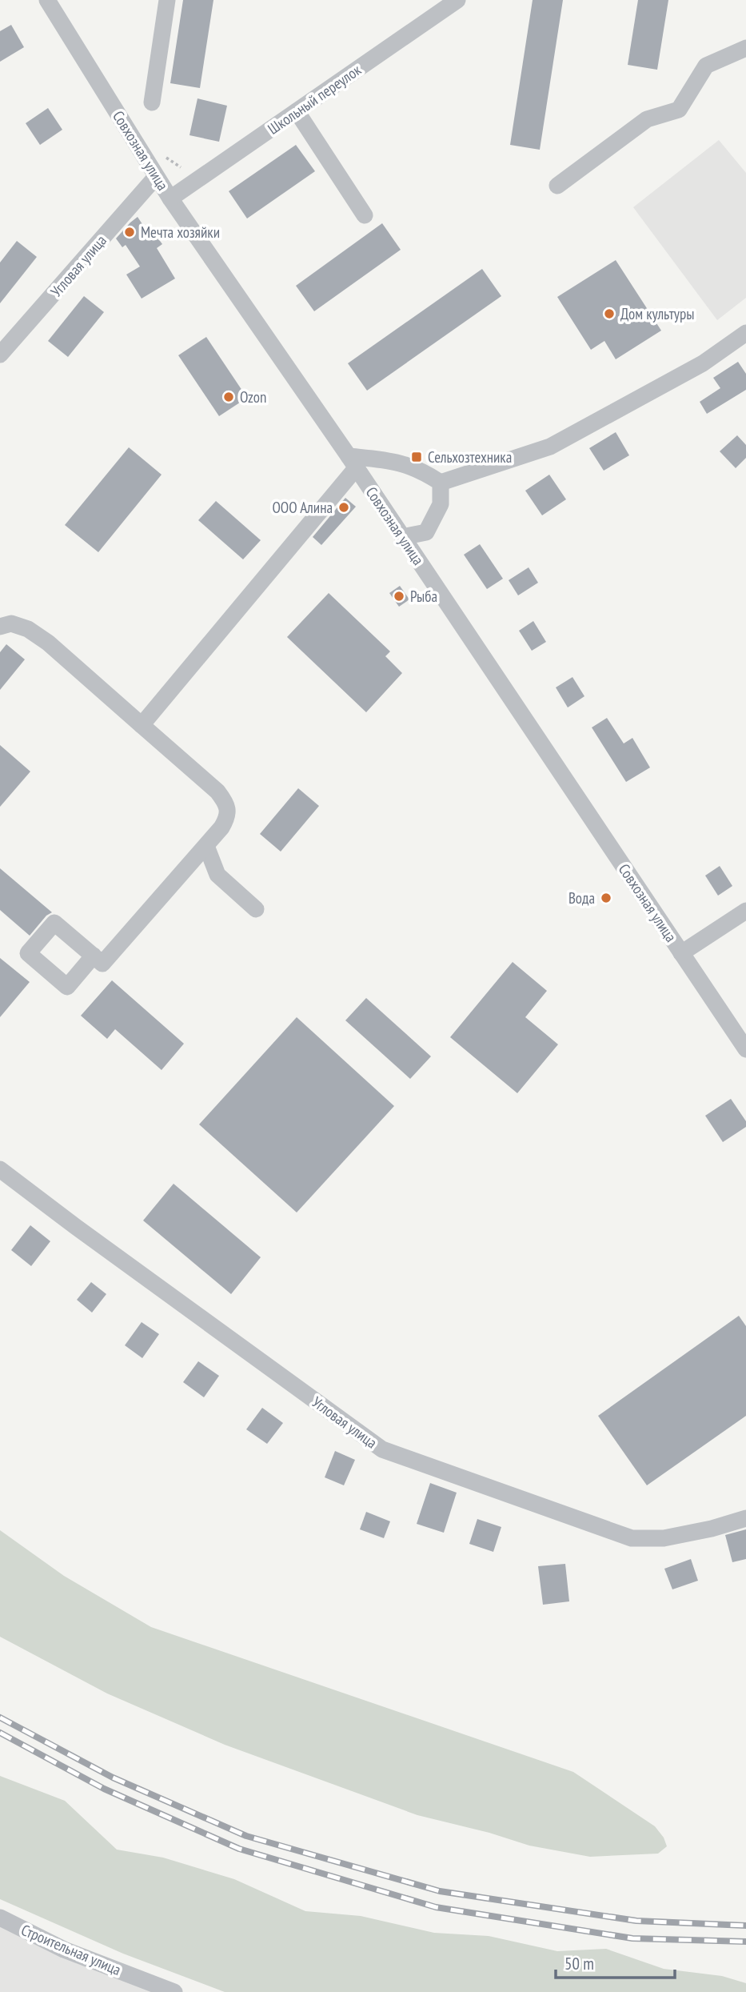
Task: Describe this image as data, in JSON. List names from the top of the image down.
{
  "streets": {
    "street": [
      "Школьный переулок",
      "Совхозная улица",
      "Угловая улица",
      "Строительная улица"
    ]
  },
  "crossings": [
    ["Школьный переулок", "Совхозная улица"],
    ["Совхозная улица", "Угловая улица"]
  ],
  "places": {
    "other": [
      "Мечта хозяйки",
      "Дом культуры",
      "Ozon",
      "ООО Алина",
      "Рыба",
      "Вода"
    ],
    "transit": ["Сельхозтехника"]
  },
  "scale_bar": "50 m"
}
